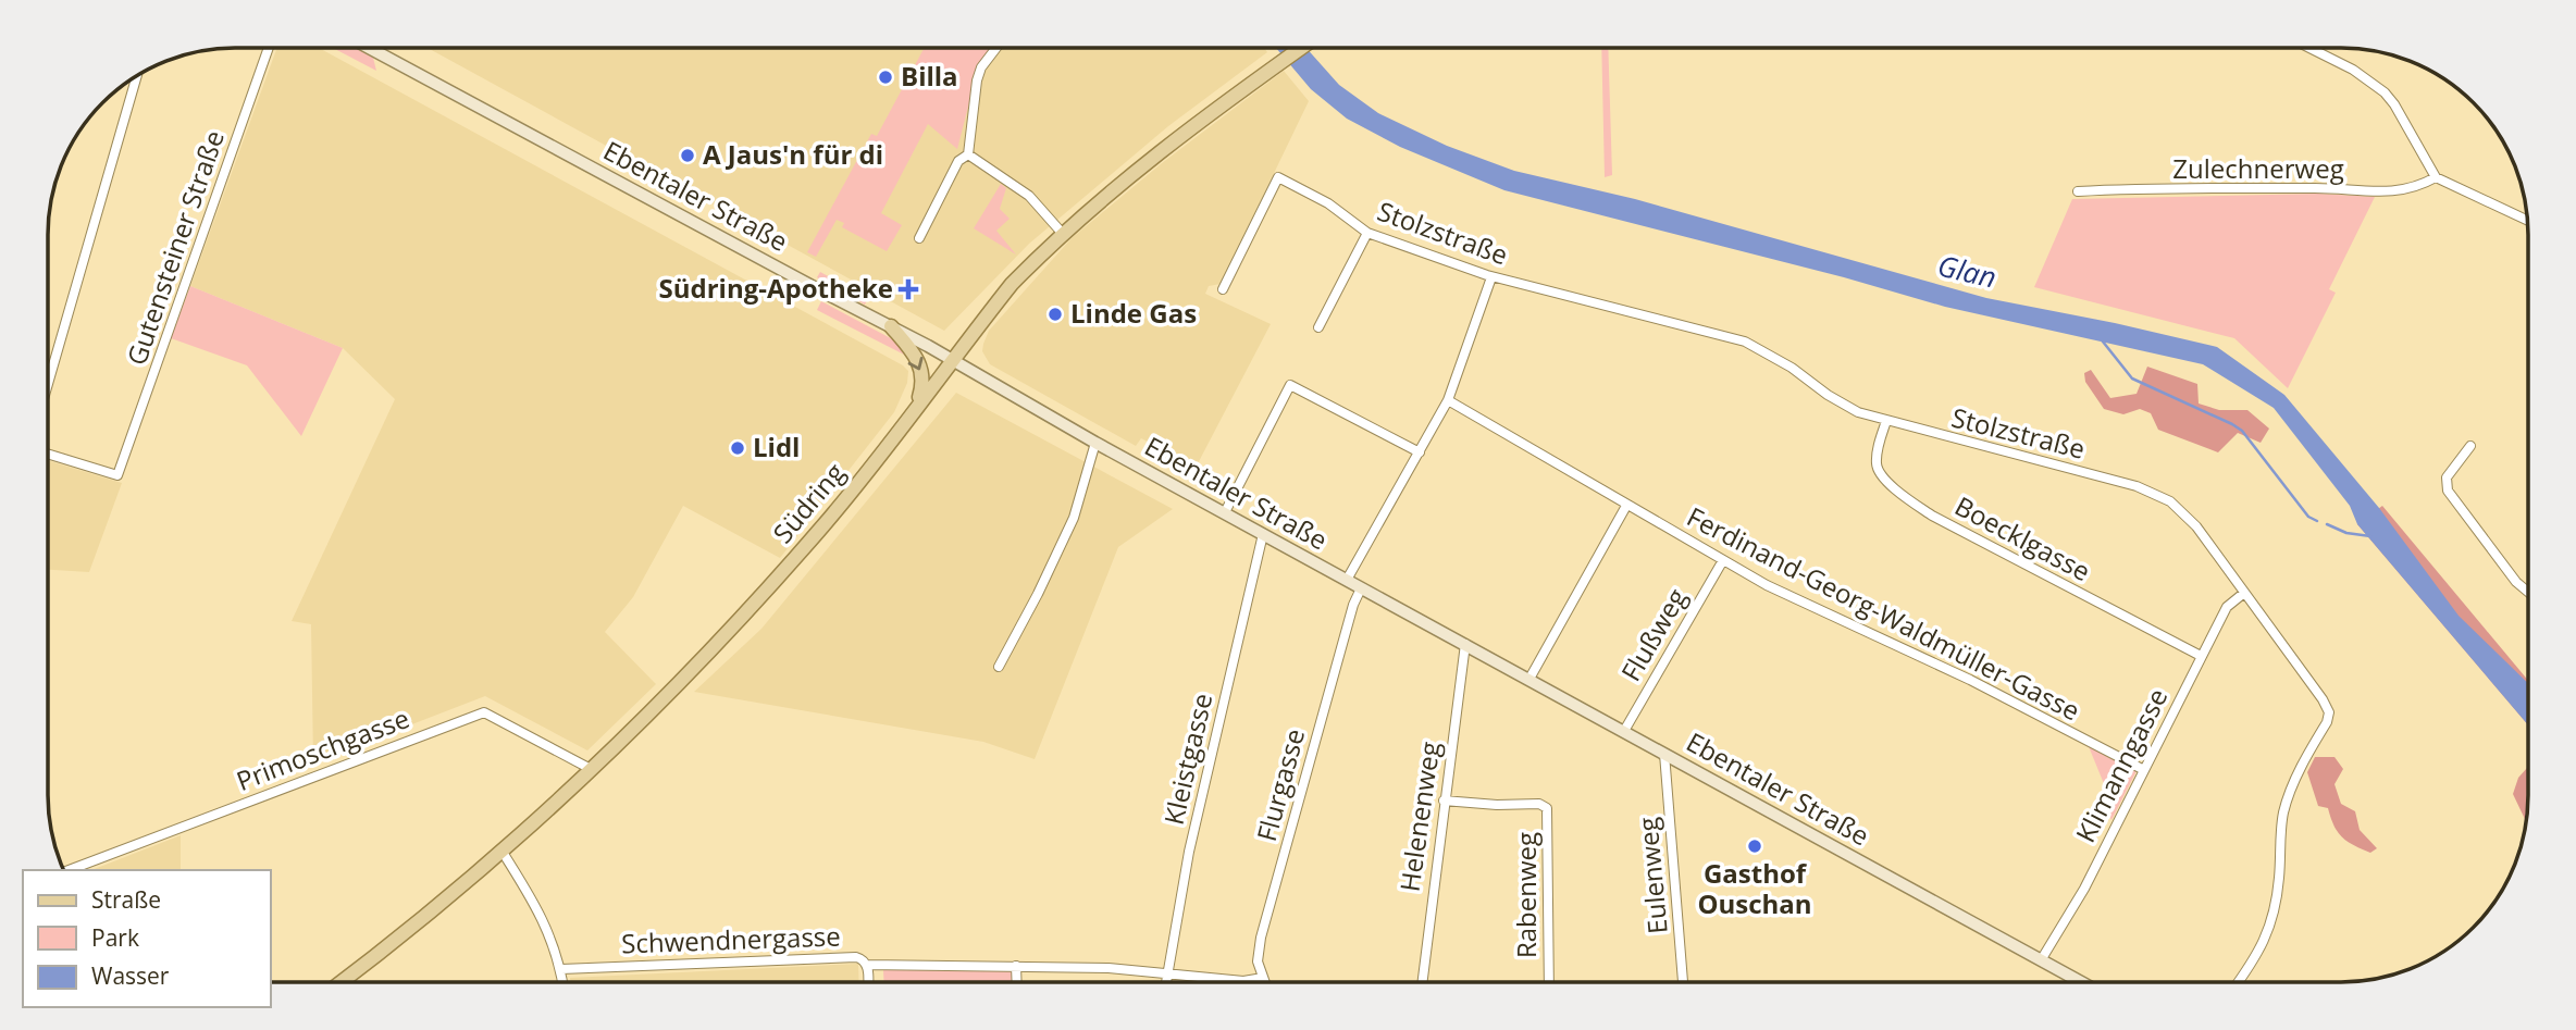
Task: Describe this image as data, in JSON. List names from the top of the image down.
{
  "streets": {
    "main road": ["Ebentaler Straße", "Südring"],
    "street": [
      "Zulechnerweg",
      "Stolzstraße",
      "Gutensteiner Straße",
      "Boecklgasse",
      "Ferdinand-Georg-Waldmüller-Gasse",
      "Flußweg",
      "Primoschgasse",
      "Kleistgasse",
      "Klimanngasse",
      "Flurgasse",
      "Helenenweg",
      "Eulenweg",
      "Rabenweg",
      "Schwendnergasse"
    ]
  },
  "crossings": [
    ["Ebentaler Straße", "Südring"],
    ["Ebentaler Straße", "Flußweg"],
    ["Ebentaler Straße", "Kleistgasse"],
    ["Ebentaler Straße", "Klimanngasse"],
    ["Ebentaler Straße", "Flurgasse"],
    ["Ebentaler Straße", "Helenenweg"],
    ["Ebentaler Straße", "Eulenweg"],
    ["Stolzstraße", "Boecklgasse"],
    ["Stolzstraße", "Klimanngasse"],
    ["Südring", "Primoschgasse"],
    ["Boecklgasse", "Klimanngasse"],
    ["Ferdinand-Georg-Waldmüller-Gasse", "Flußweg"],
    ["Ferdinand-Georg-Waldmüller-Gasse", "Klimanngasse"],
    ["Helenenweg", "Rabenweg"]
  ],
  "water": ["Glan"],
  "places": {
    "other": [
      "Billa",
      "A Jaus'n für di",
      "Linde Gas",
      "Lidl",
      "Gasthof Ouschan"
    ],
    "health": ["Südring-Apotheke"]
  },
  "legend": ["Straße", "Park", "Wasser"]
}
